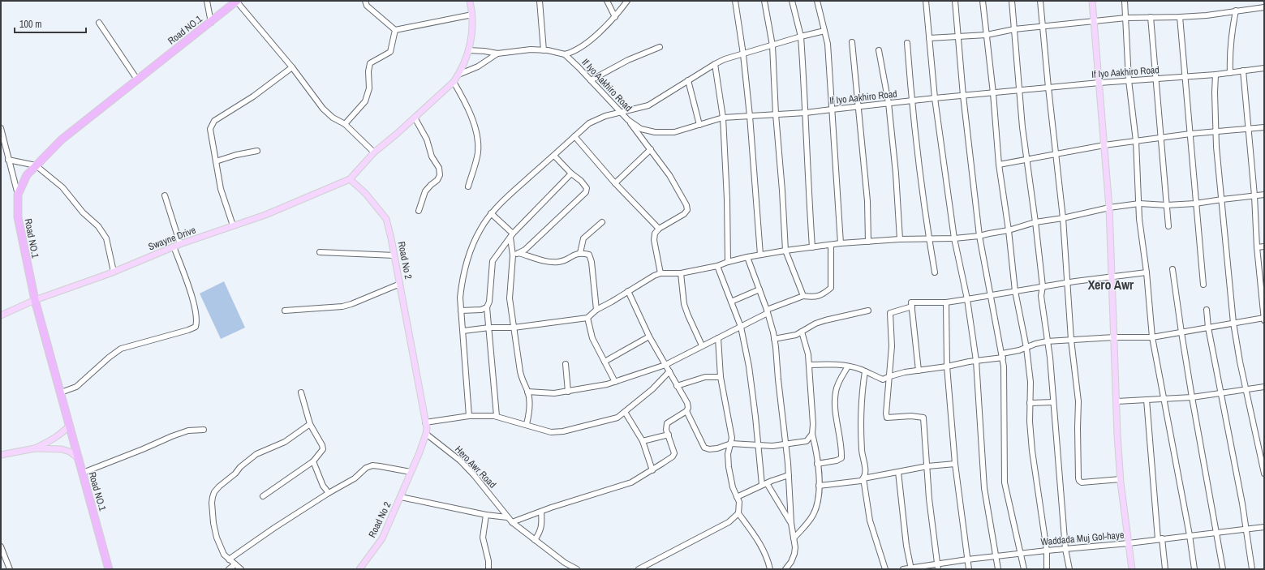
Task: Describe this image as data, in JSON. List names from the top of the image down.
{
  "streets": {
    "highway": ["Road NO.1"],
    "main road": ["Swayne Drive", "Road No 2"],
    "street": ["If Iyo Aakhiro Road", "Hero Awr Road", "Waddada Muj Gol-haye"]
  },
  "crossings": [
    ["Road NO.1", "Swayne Drive"],
    ["Swayne Drive", "Road No 2"],
    ["Road No 2", "Hero Awr Road"]
  ],
  "districts": ["Xero Awr"],
  "scale_bar": "100 m"
}
